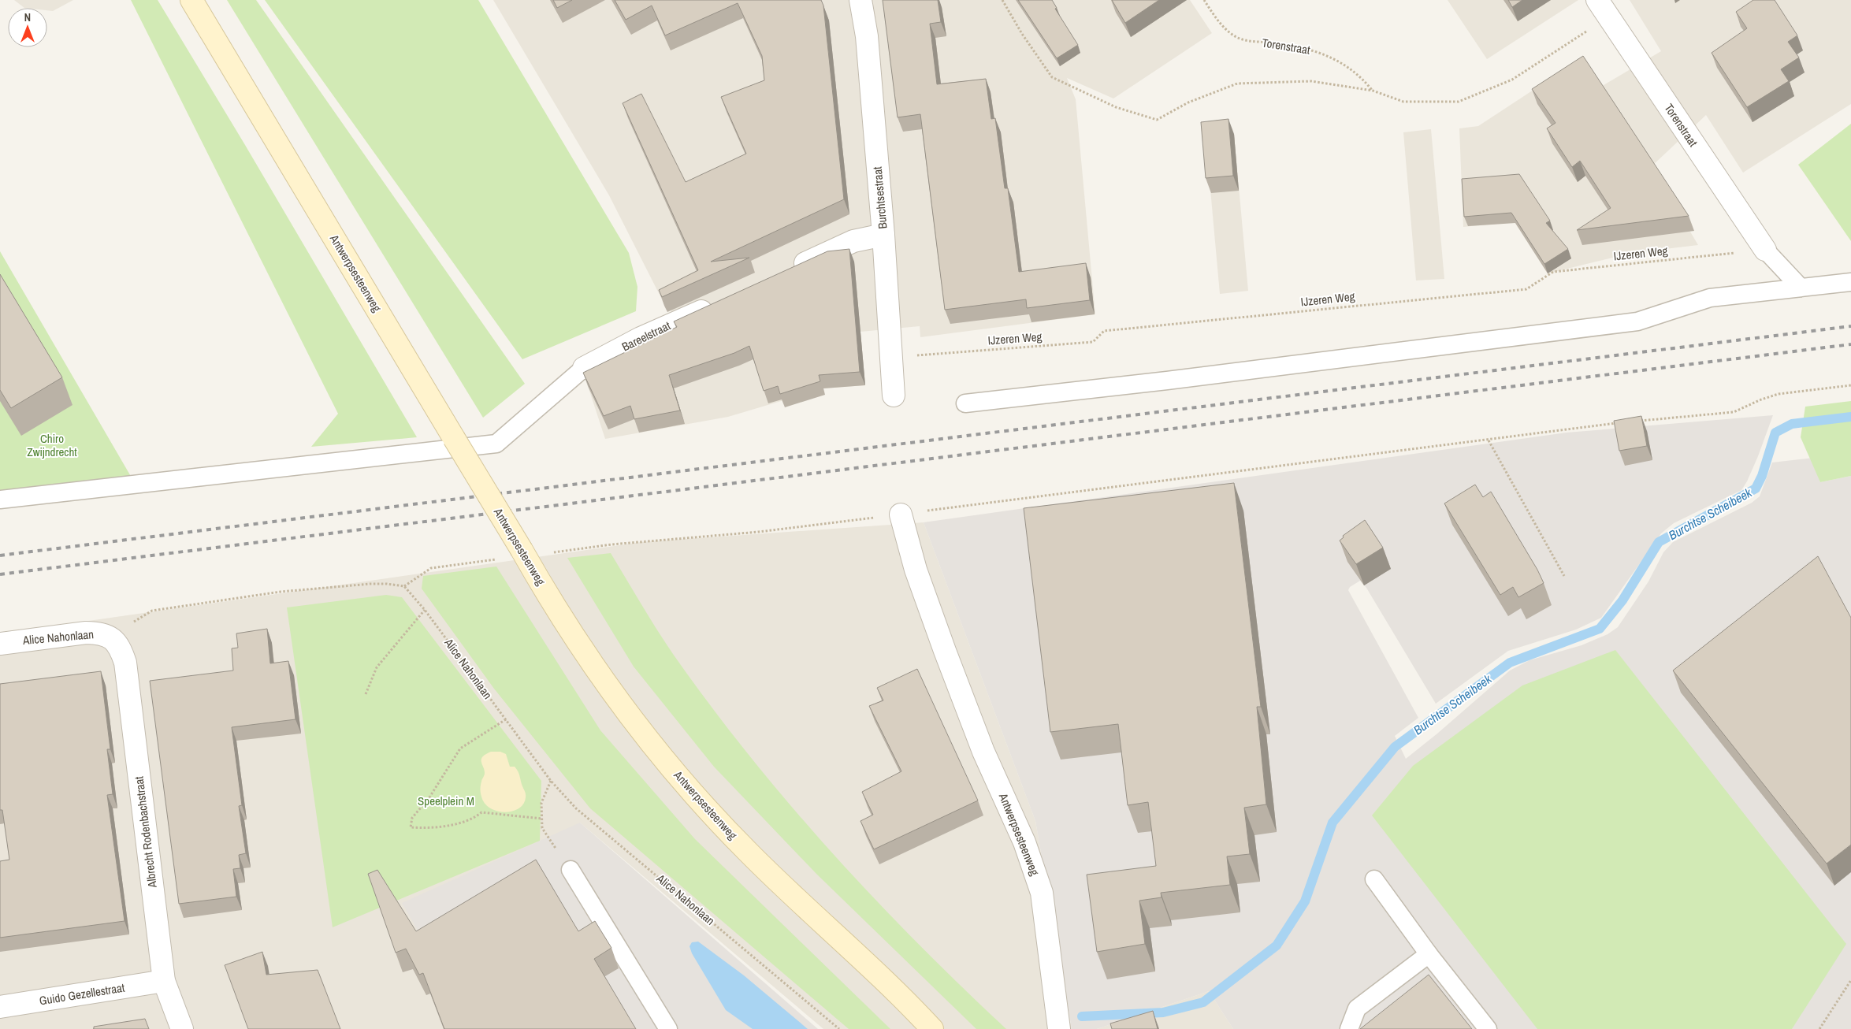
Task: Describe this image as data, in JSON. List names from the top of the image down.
{
  "streets": {
    "street": [
      "Torenstraat",
      "Burchtsestraat",
      "Antwerpsesteenweg",
      "Bareelstraat",
      "Alice Nahonlaan",
      "Albrecht Rodenbachstraat",
      "Guido Gezellestraat"
    ],
    "path": ["IJzeren Weg"]
  },
  "crossings": [
    ["Torenstraat", "IJzeren Weg"],
    ["Burchtsestraat", "IJzeren Weg"],
    ["Alice Nahonlaan", "Albrecht Rodenbachstraat"],
    ["Albrecht Rodenbachstraat", "Guido Gezellestraat"]
  ],
  "water": ["Burchtse Scheibeek"],
  "parks": ["Chiro Zwijndrecht", "Speelplein M"],
  "north": "top"
}
